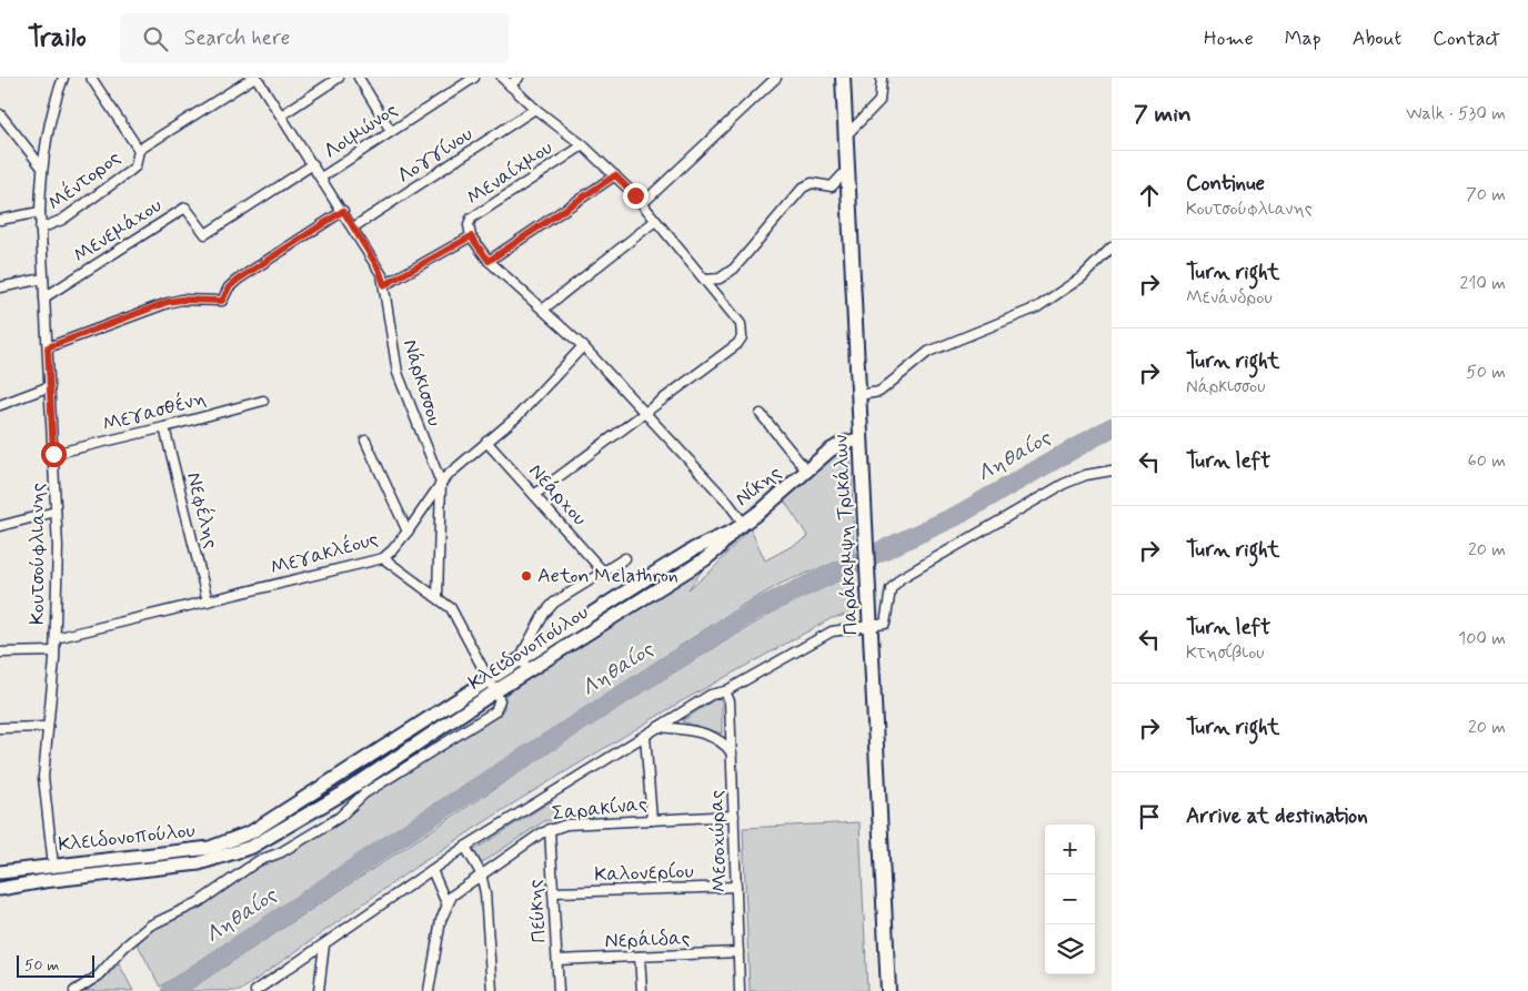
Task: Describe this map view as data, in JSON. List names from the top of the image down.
{
  "streets": {
    "main road": ["Παράκαμψη Τρικάλων"],
    "street": [
      "Λοιμώνος",
      "Λογγίνου",
      "Μεναίχμου",
      "Μέντορος",
      "Μενεμάχου",
      "Νάρκισσου",
      "Μεγασθένη",
      "Νίκης",
      "Νεάρχου",
      "Νεφέλης",
      "Κουτσούφλιανης",
      "Μεγακλέους",
      "Κλειδονοπούλου",
      "Σαρακίνας",
      "Μεσοχώρας",
      "Καλονερίου",
      "Πεύκης",
      "Νεράιδας"
    ]
  },
  "crossings": [
    ["Λοιμώνος", "Νάρκισσου"],
    ["Λογγίνου", "Νάρκισσου"],
    ["Μέντορος", "Κουτσούφλιανης"],
    ["Μενεμάχου", "Νάρκισσου"],
    ["Μενεμάχου", "Κουτσούφλιανης"],
    ["Νάρκισσου", "Μεγακλέους"],
    ["Μεγασθένη", "Νεφέλης"],
    ["Μεγασθένη", "Κουτσούφλιανης"],
    ["Νίκης", "Παράκαμψη Τρικάλων"],
    ["Νίκης", "Κλειδονοπούλου"],
    ["Νεάρχου", "Μεγακλέους"],
    ["Νεφέλης", "Μεγακλέους"],
    ["Κουτσούφλιανης", "Μεγακλέους"],
    ["Κουτσούφλιανης", "Κλειδονοπούλου"],
    ["Σαρακίνας", "Μεσοχώρας"],
    ["Σαρακίνας", "Πεύκης"],
    ["Μεσοχώρας", "Καλονερίου"],
    ["Μεσοχώρας", "Νεράιδας"],
    ["Καλονερίου", "Πεύκης"],
    ["Πεύκης", "Νεράιδας"]
  ],
  "water": ["Ληθαίος"],
  "places": ["Aeton Melathron"],
  "scale_bar": "50 m",
  "page": {
    "header": "Trailo",
    "search": "Search here",
    "nav": [
      "Home",
      "Map",
      "About",
      "Contact"
    ],
    "heading": ["7 min", "Walk · 530 m"],
    "list": [
      ["Continue", "Κουτσούφλιανης", "70 m"],
      ["Turn right", "Μενάνδρου", "210 m"],
      ["Turn right", "Νάρκισσου", "50 m"],
      ["Turn left", "60 m"],
      ["Turn right", "20 m"],
      ["Turn left", "Κτησίβιου", "100 m"],
      ["Turn right", "20 m"],
      "Arrive at destination"
    ],
    "map_buttons": ["+", "−"],
    "scale": "50 m"
  }
}
